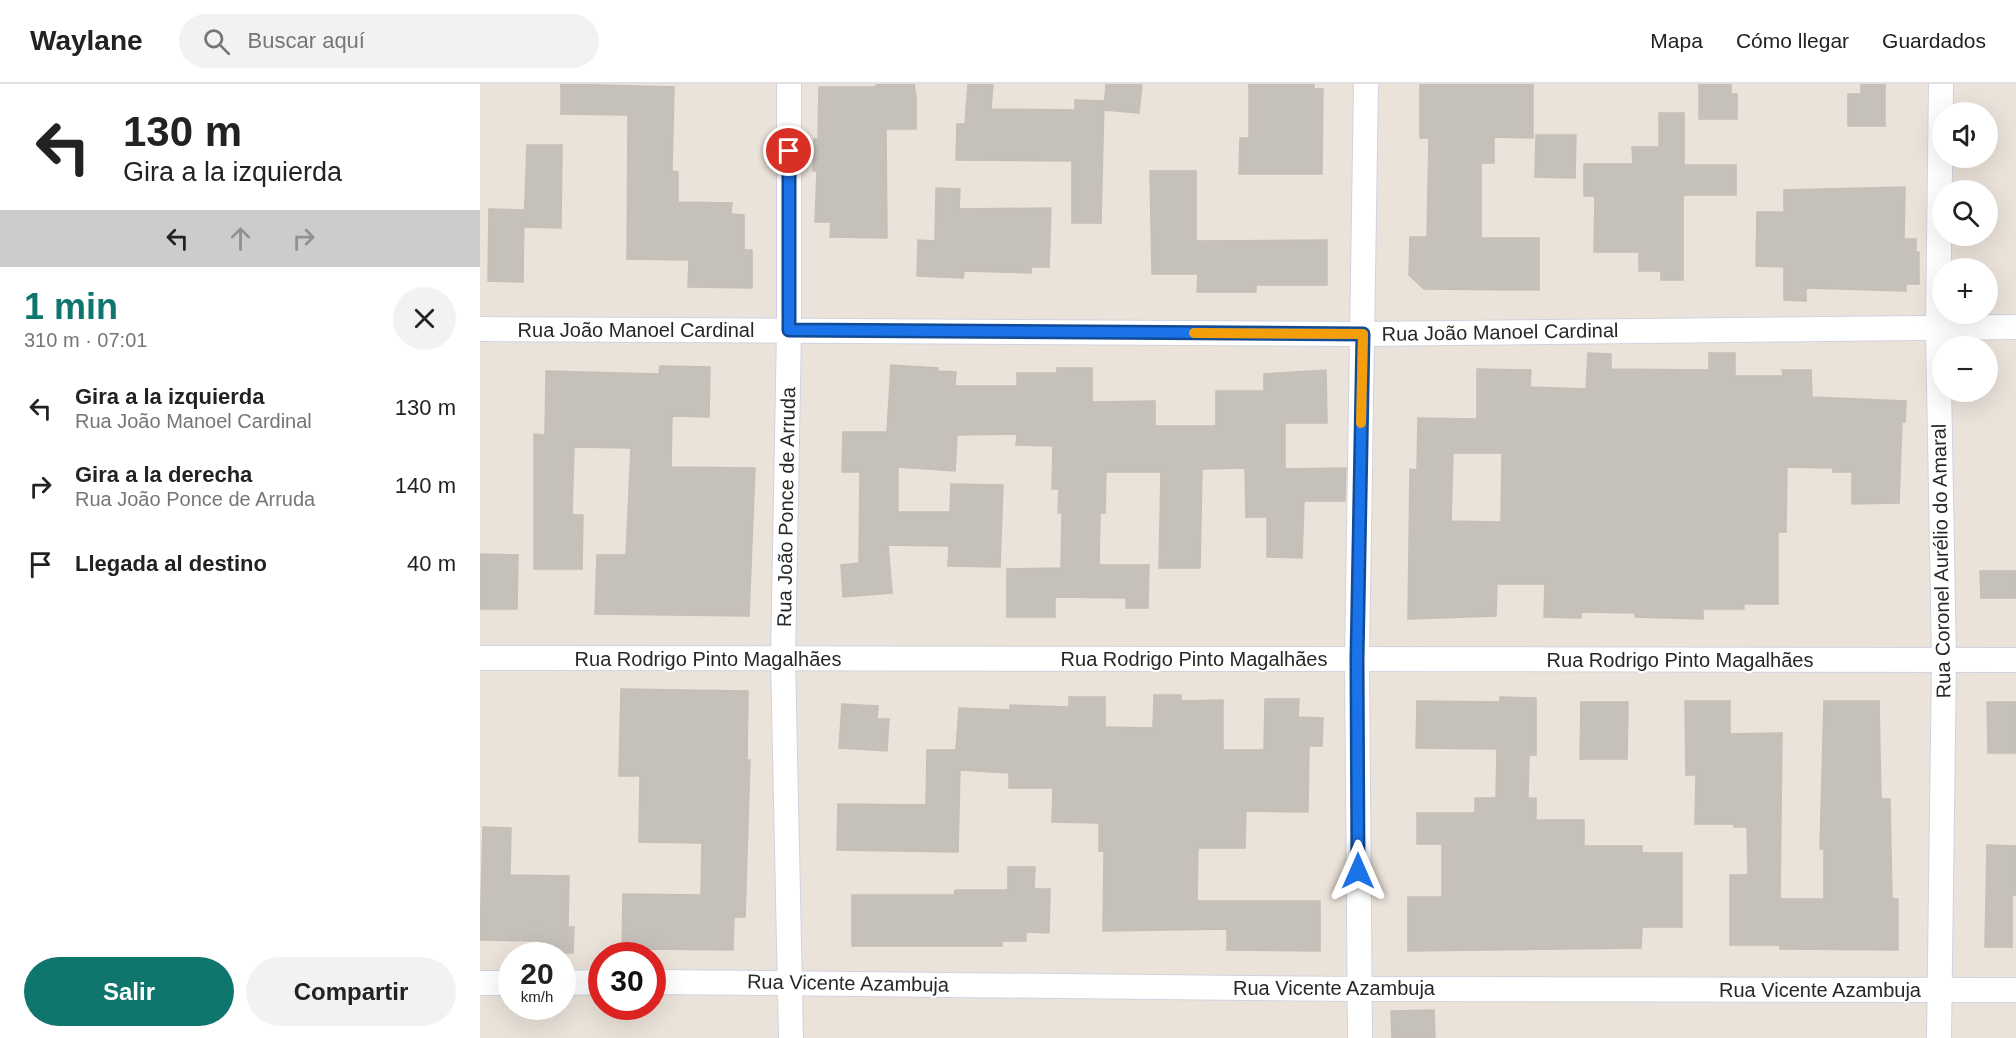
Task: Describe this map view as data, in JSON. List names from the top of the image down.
{
  "streets": {
    "street": [
      "Rua João Manoel Cardinal",
      "Rua João Ponce de Arruda",
      "Rua Coronel Aurélio do Amaral",
      "Rua Rodrigo Pinto Magalhães",
      "Rua Vicente Azambuja"
    ]
  },
  "crossings": [
    ["Rua João Manoel Cardinal", "Rua João Ponce de Arruda"],
    ["Rua João Manoel Cardinal", "Rua Coronel Aurélio do Amaral"],
    ["Rua João Ponce de Arruda", "Rua Rodrigo Pinto Magalhães"],
    ["Rua João Ponce de Arruda", "Rua Vicente Azambuja"],
    ["Rua Coronel Aurélio do Amaral", "Rua Rodrigo Pinto Magalhães"],
    ["Rua Coronel Aurélio do Amaral", "Rua Vicente Azambuja"]
  ],
  "page": {
    "header": "Waylane",
    "search": "Buscar aquí",
    "nav": ["Mapa", "Cómo llegar", "Guardados"],
    "turn": ["130 m", "Gira a la izquierda"],
    "map_buttons": ["+", "−"],
    "heading": ["1 min", "310 m · 07:01"],
    "list": [
      {
        "name": "Gira a la izquierda",
        "note": "Rua João Manoel Cardinal",
        "value": "130 m"
      },
      {
        "name": "Gira a la derecha",
        "note": "Rua João Ponce de Arruda",
        "value": "140 m"
      },
      {
        "name": "Llegada al destino",
        "value": "40 m"
      }
    ],
    "speed": "20 km/h",
    "limit": "30",
    "buttons": ["Salir", "Compartir"]
  }
}
